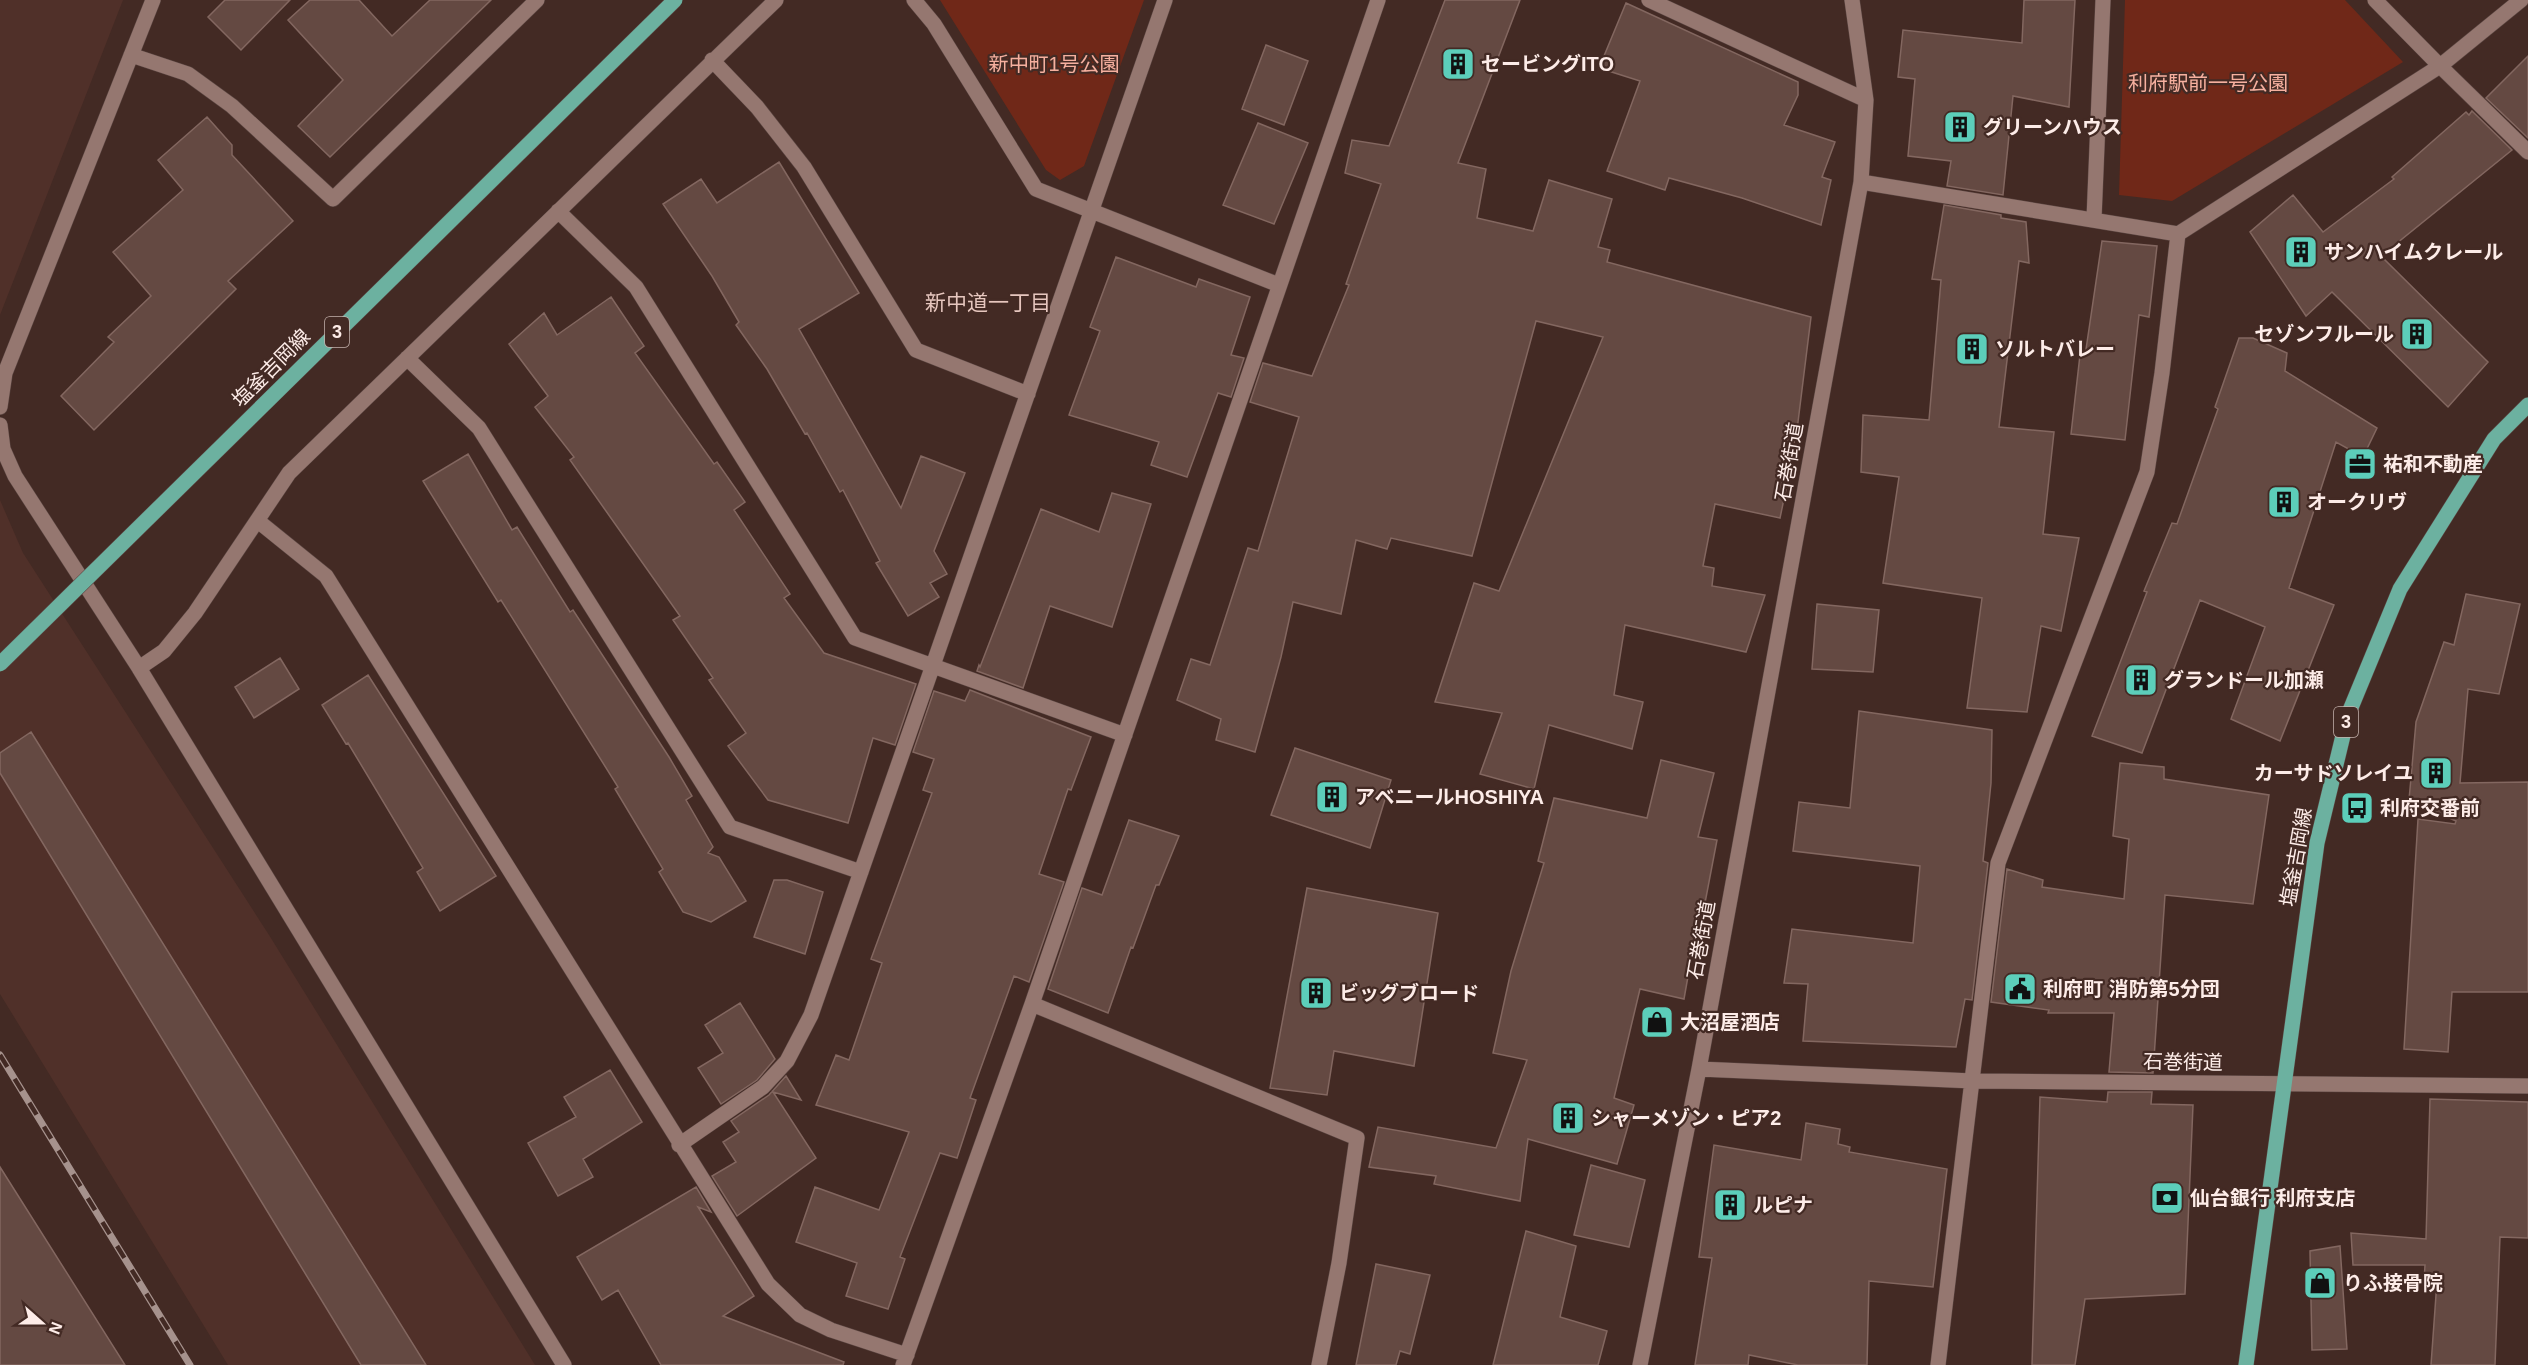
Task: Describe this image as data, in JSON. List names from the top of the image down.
{
  "streets": {
    "main road": ["3", "塩釜吉岡線"],
    "street": ["石巻街道"]
  },
  "crossings": [
    ["塩釜吉岡線", "石巻街道"]
  ],
  "districts": ["新中道一丁目"],
  "parks": ["新中町1号公園", "利府駅前一号公園"],
  "places": {
    "building": [
      "セービングITO",
      "グリーンハウス",
      "サンハイムクレール",
      "セゾンフルール",
      "ソルトバレー",
      "オークリヴ",
      "グランドール加瀬",
      "カーサドソレイユ",
      "アベニールHOSHIYA",
      "ビッグブロード",
      "シャーメゾン・ピア2",
      "ルピナ"
    ],
    "office": ["祐和不動産"],
    "bus stop": ["利府交番前"],
    "public building": ["利府町 消防第5分団"],
    "shop": ["大沼屋酒店", "りふ接骨院"],
    "bank": ["仙台銀行 利府支店"]
  },
  "north": "right"
}
